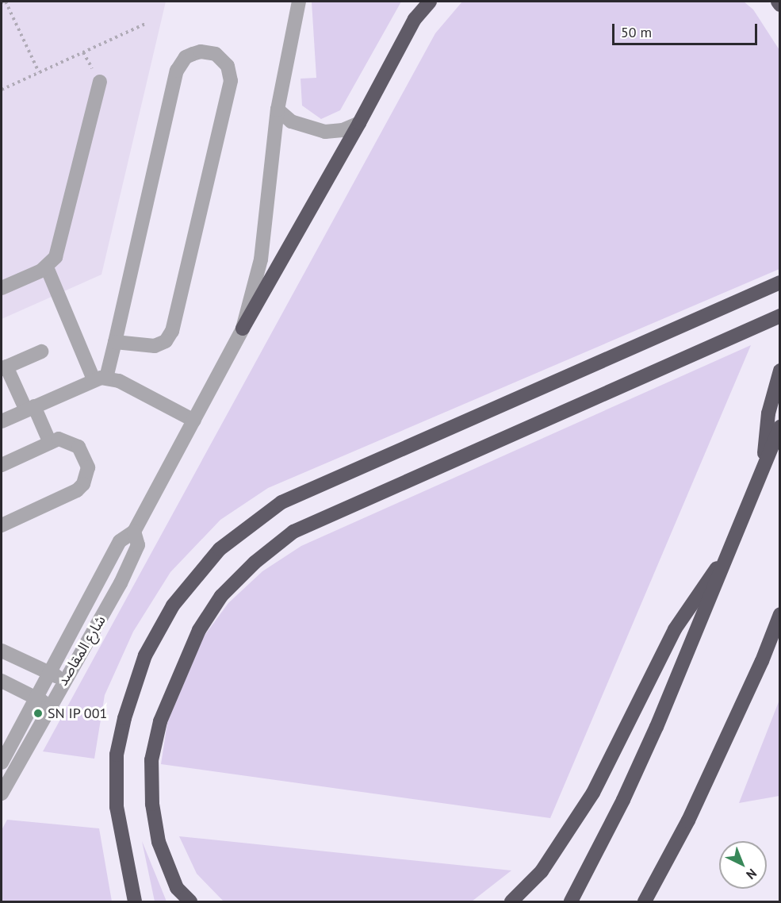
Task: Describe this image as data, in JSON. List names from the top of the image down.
{
  "streets": {
    "street": ["شارع المقاصد"]
  },
  "places": ["SN IP 001"],
  "scale_bar": "50 m",
  "north": "bottom right"
}
